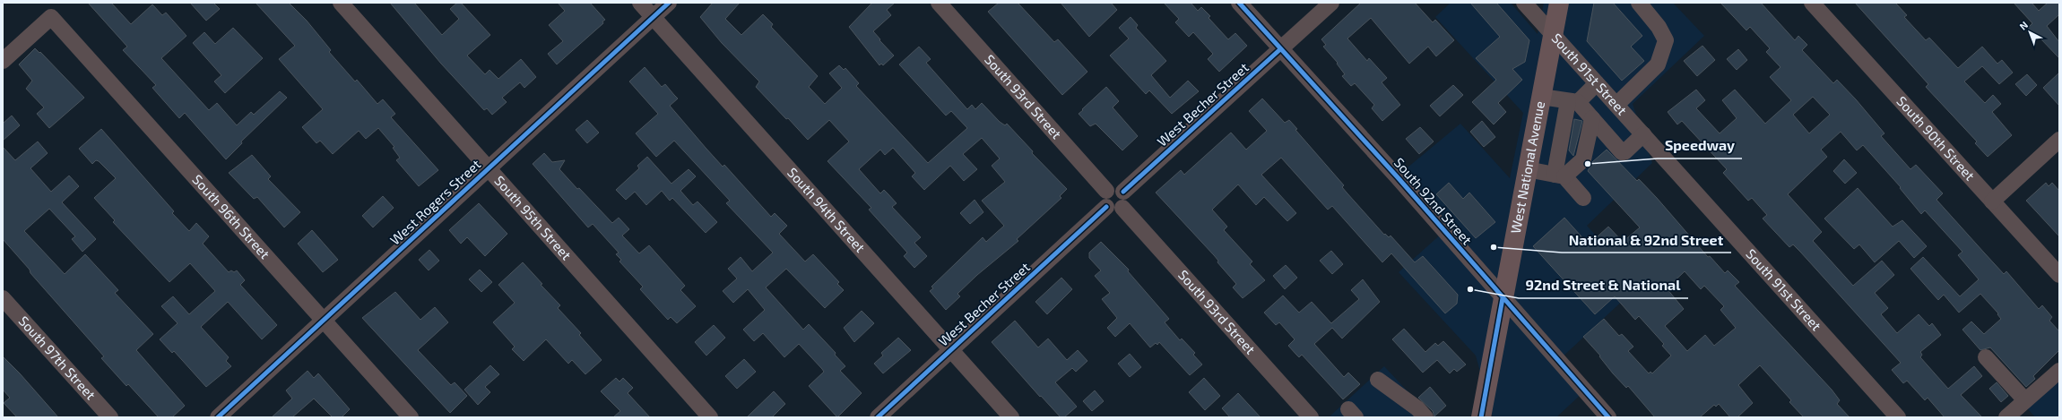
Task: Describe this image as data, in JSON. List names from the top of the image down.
{
  "streets": {
    "main road": ["West National Avenue"],
    "street": [
      "South 91st Street",
      "South 93rd Street",
      "West Becher Street",
      "South 90th Street",
      "South 92nd Street",
      "West Rogers Street",
      "South 94th Street",
      "South 96th Street",
      "South 95th Street",
      "South 97th Street"
    ]
  },
  "crossings": [
    ["South 91st Street", "West National Avenue"],
    ["South 93rd Street", "West Becher Street"],
    ["West Becher Street", "South 92nd Street"],
    ["West Becher Street", "South 94th Street"],
    ["West National Avenue", "South 92nd Street"],
    ["West Rogers Street", "South 94th Street"],
    ["West Rogers Street", "South 96th Street"],
    ["West Rogers Street", "South 95th Street"]
  ],
  "places": ["Speedway", "National & 92nd Street", "92nd Street & National"],
  "north": "top left"
}
